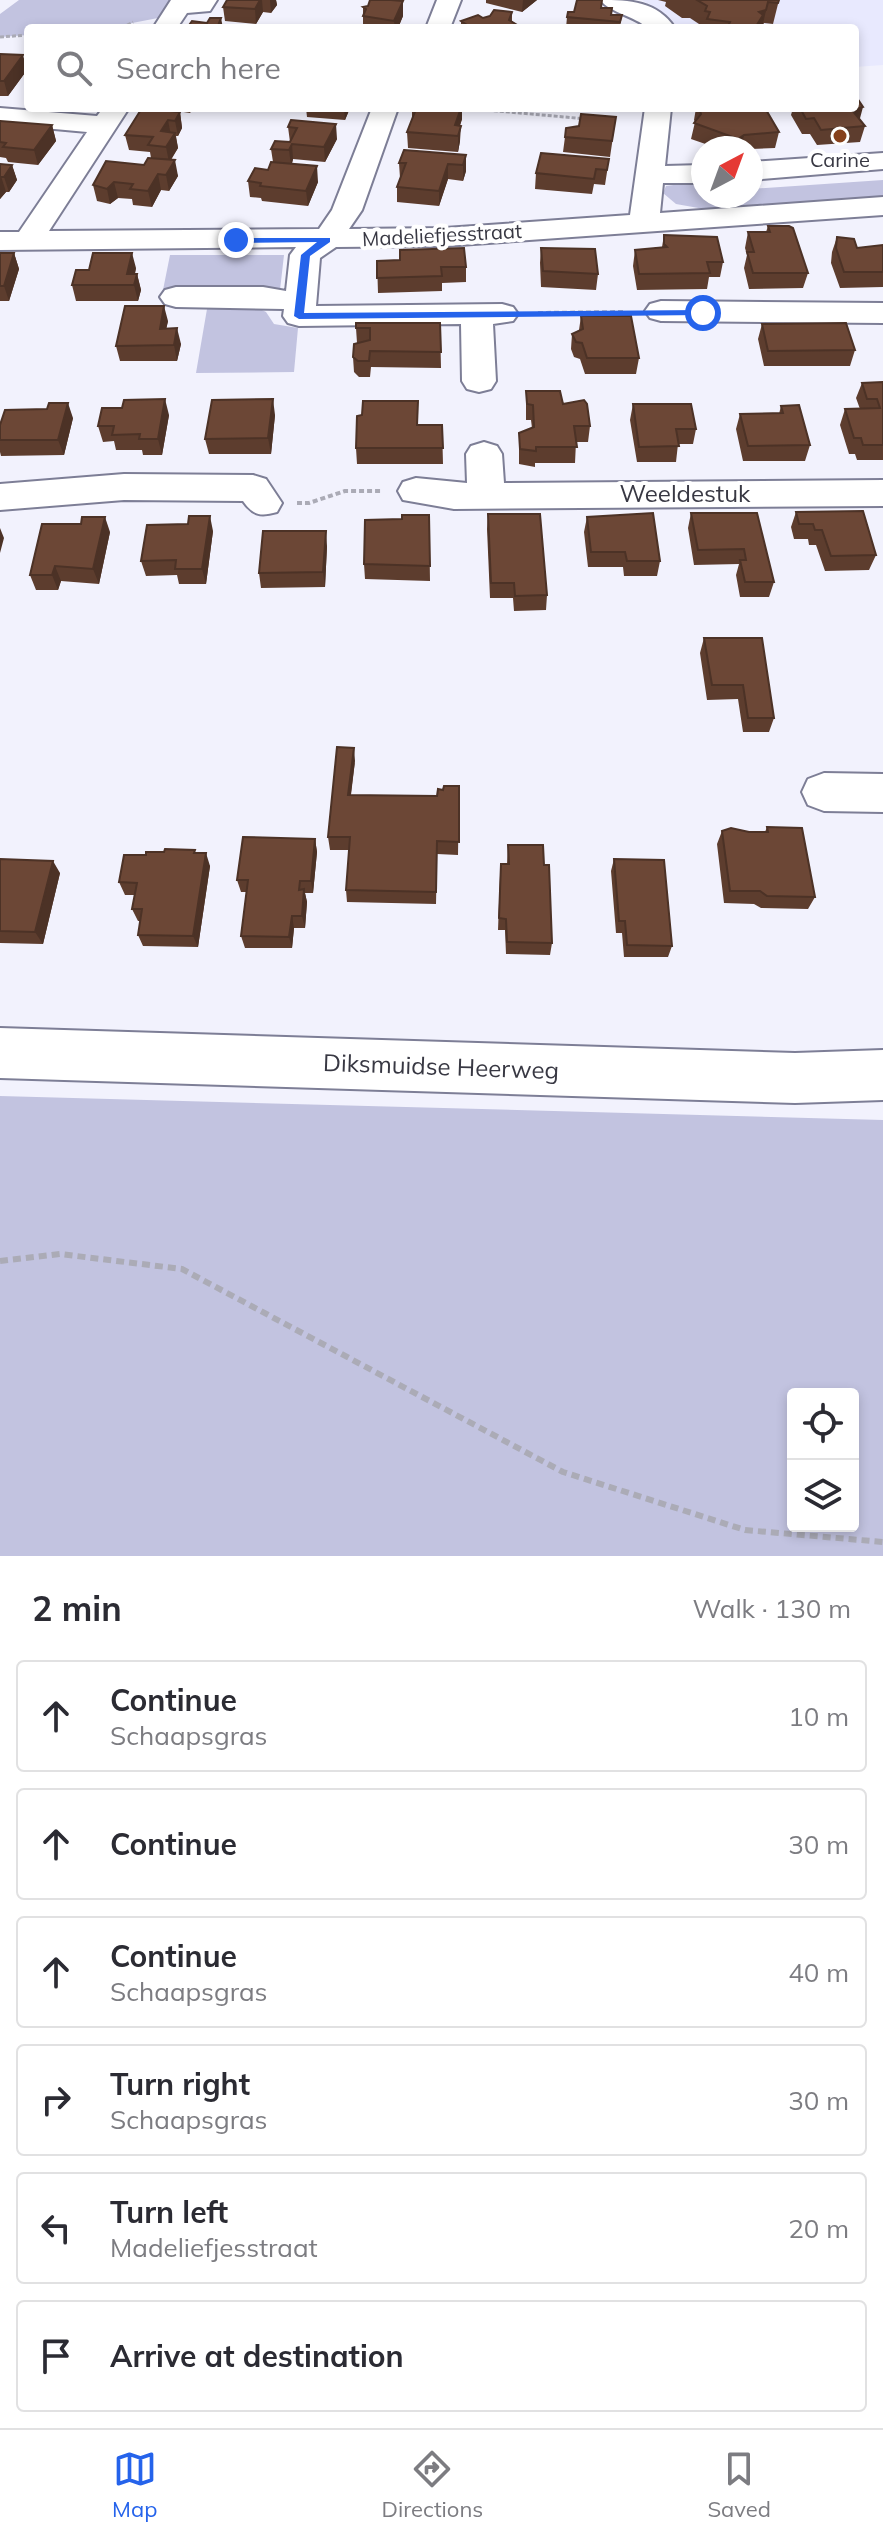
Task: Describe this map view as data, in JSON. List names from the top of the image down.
{
  "streets": {
    "street": ["Madeliefjesstraat", "Weeldestuk", "Diksmuidse Heerweg"]
  },
  "places": ["Carine"],
  "north": "top right",
  "page": {
    "search": "Search here",
    "heading": ["2 min", "Walk · 130 m"],
    "list": [
      ["Continue", "Schaapsgras", "10 m"],
      ["Continue", "30 m"],
      ["Continue", "Schaapsgras", "40 m"],
      ["Turn right", "Schaapsgras", "30 m"],
      ["Turn left", "Madeliefjesstraat", "20 m"],
      "Arrive at destination"
    ],
    "nav": ["Map", "Directions", "Saved"]
  }
}
